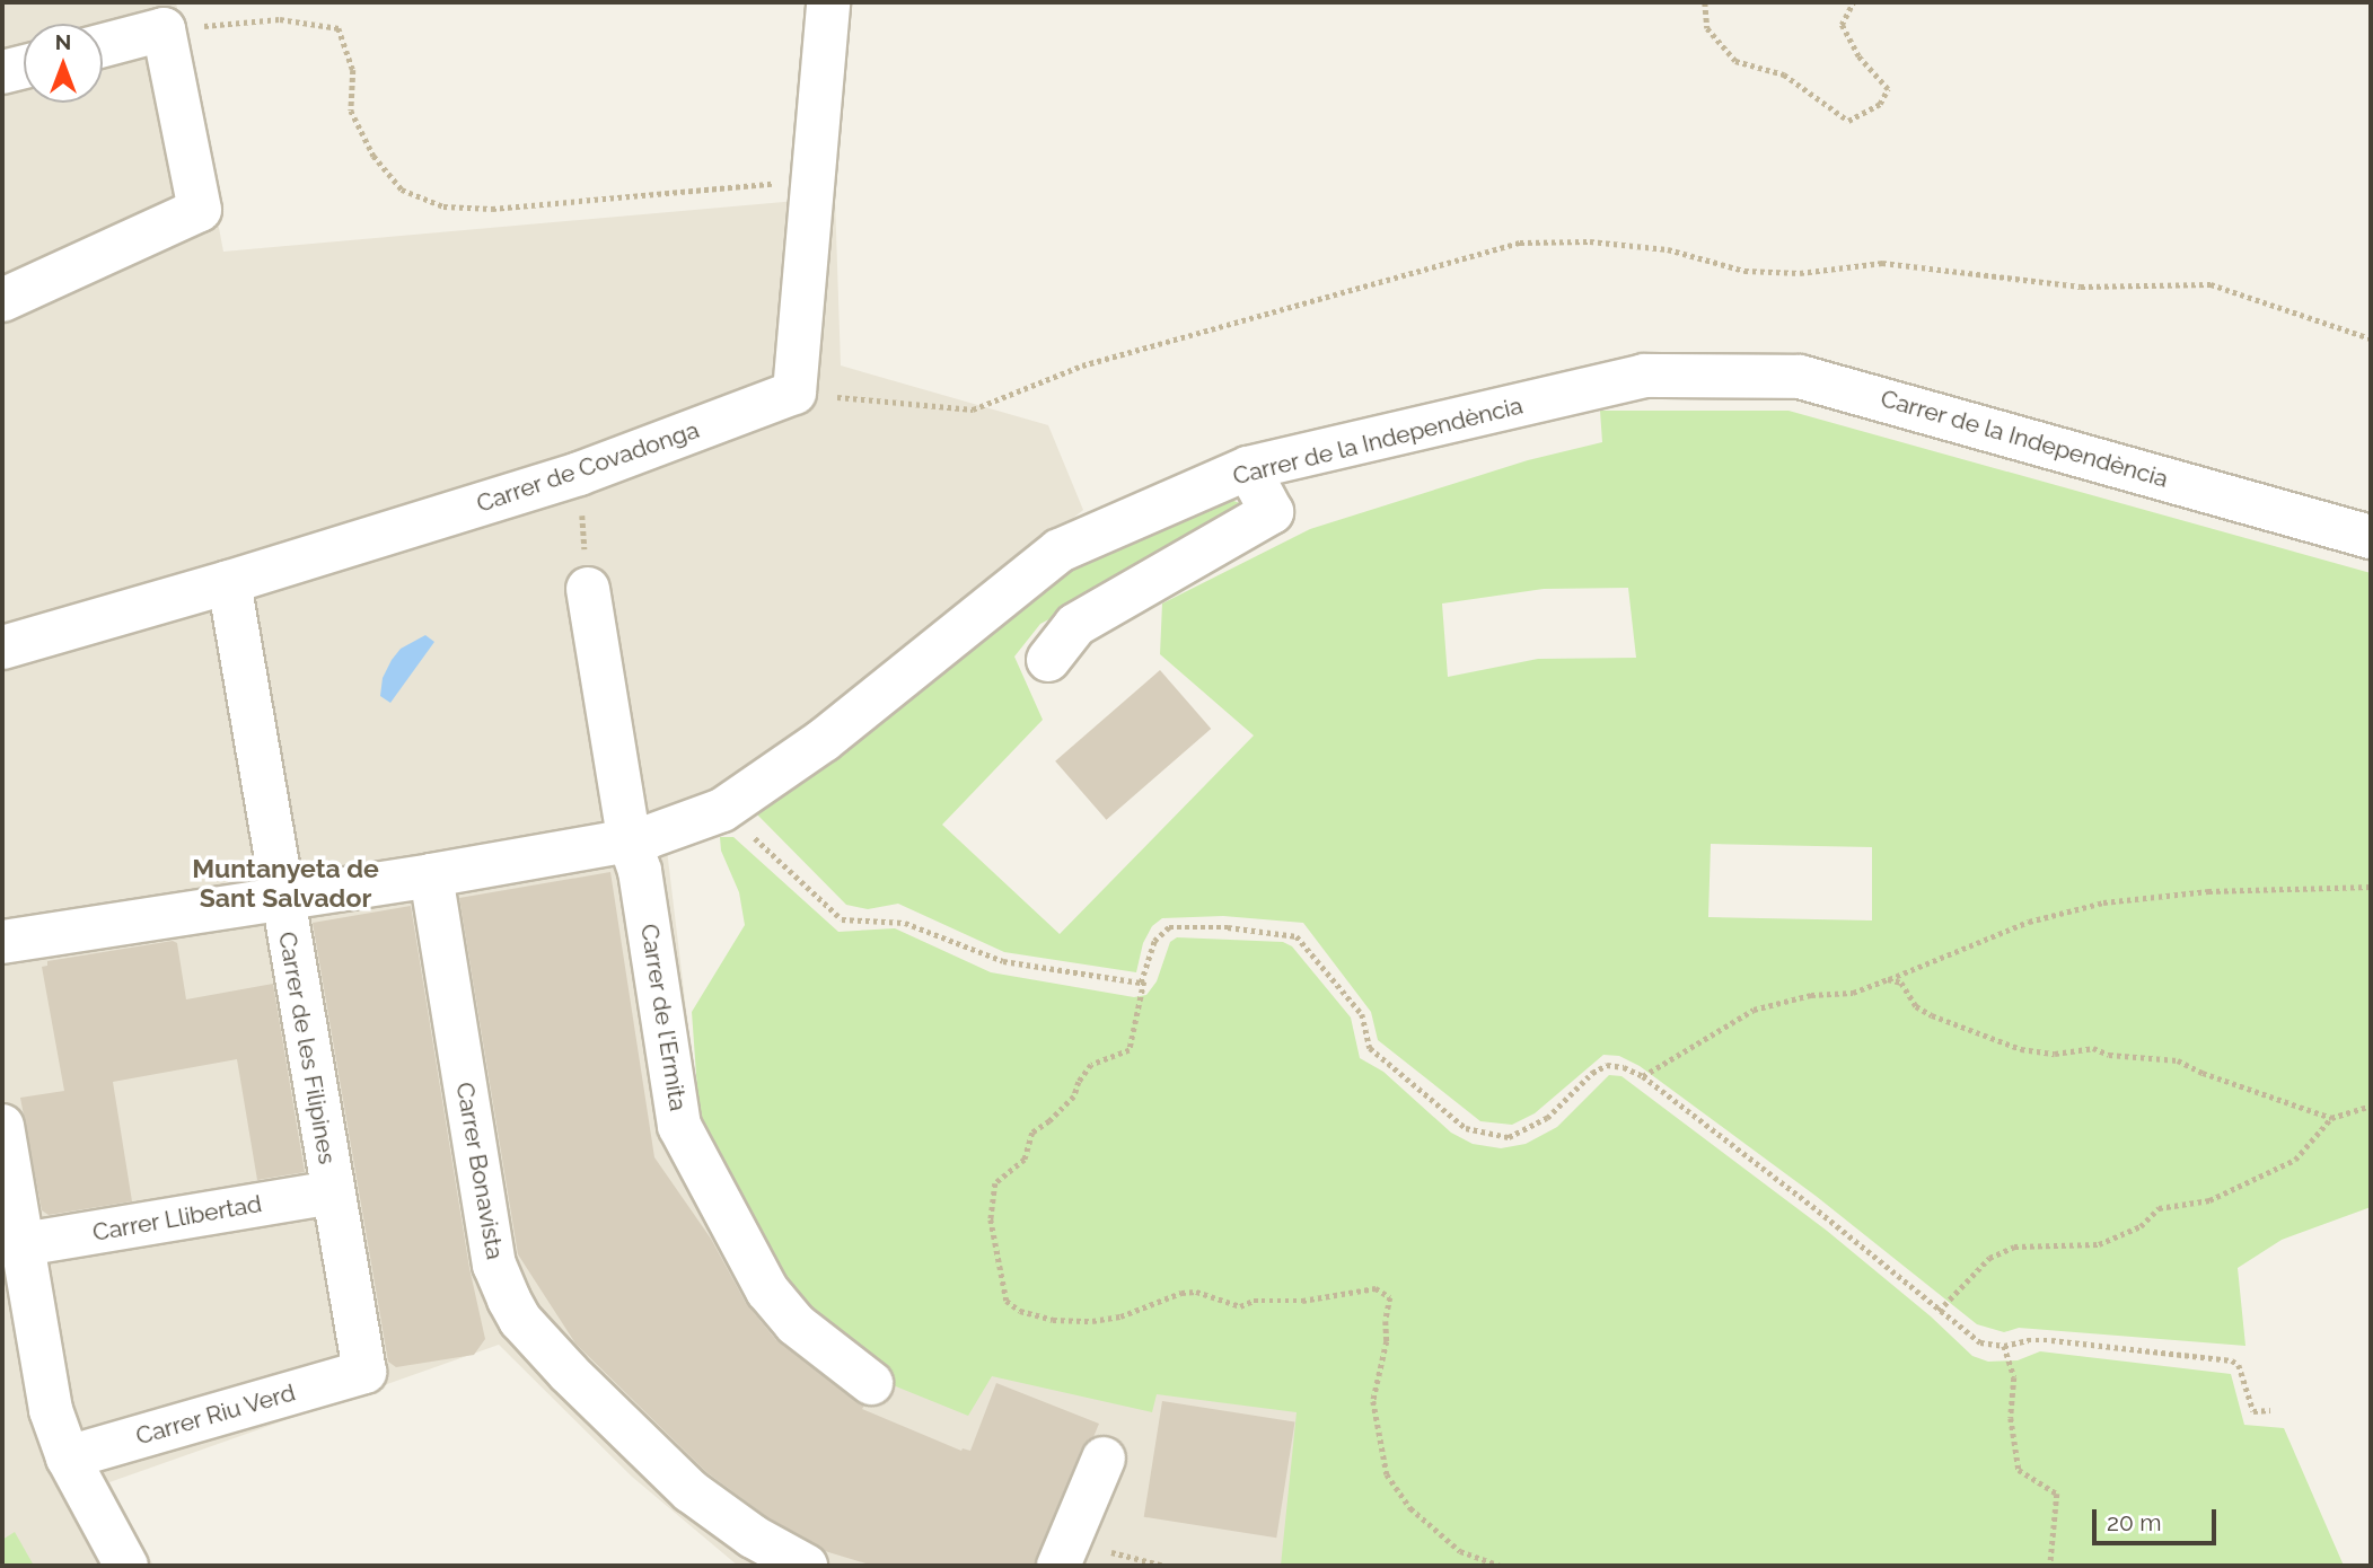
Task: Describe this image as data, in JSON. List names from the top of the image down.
{
  "streets": {
    "street": [
      "Carrer de la Independència",
      "Carrer de Covadonga",
      "Carrer de l'Ermita",
      "Carrer de les Filipines",
      "Carrer Bonavista",
      "Carrer Llibertad",
      "Carrer Riu Verd"
    ]
  },
  "crossings": [
    ["Carrer de la Independència", "Carrer de l'Ermita"],
    ["Carrer de la Independència", "Carrer de les Filipines"],
    ["Carrer de la Independència", "Carrer Bonavista"],
    ["Carrer de Covadonga", "Carrer de les Filipines"],
    ["Carrer de les Filipines", "Carrer Llibertad"],
    ["Carrer de les Filipines", "Carrer Riu Verd"]
  ],
  "districts": ["Muntanyeta de Sant Salvador"],
  "scale_bar": "20 m",
  "north": "top"
}
